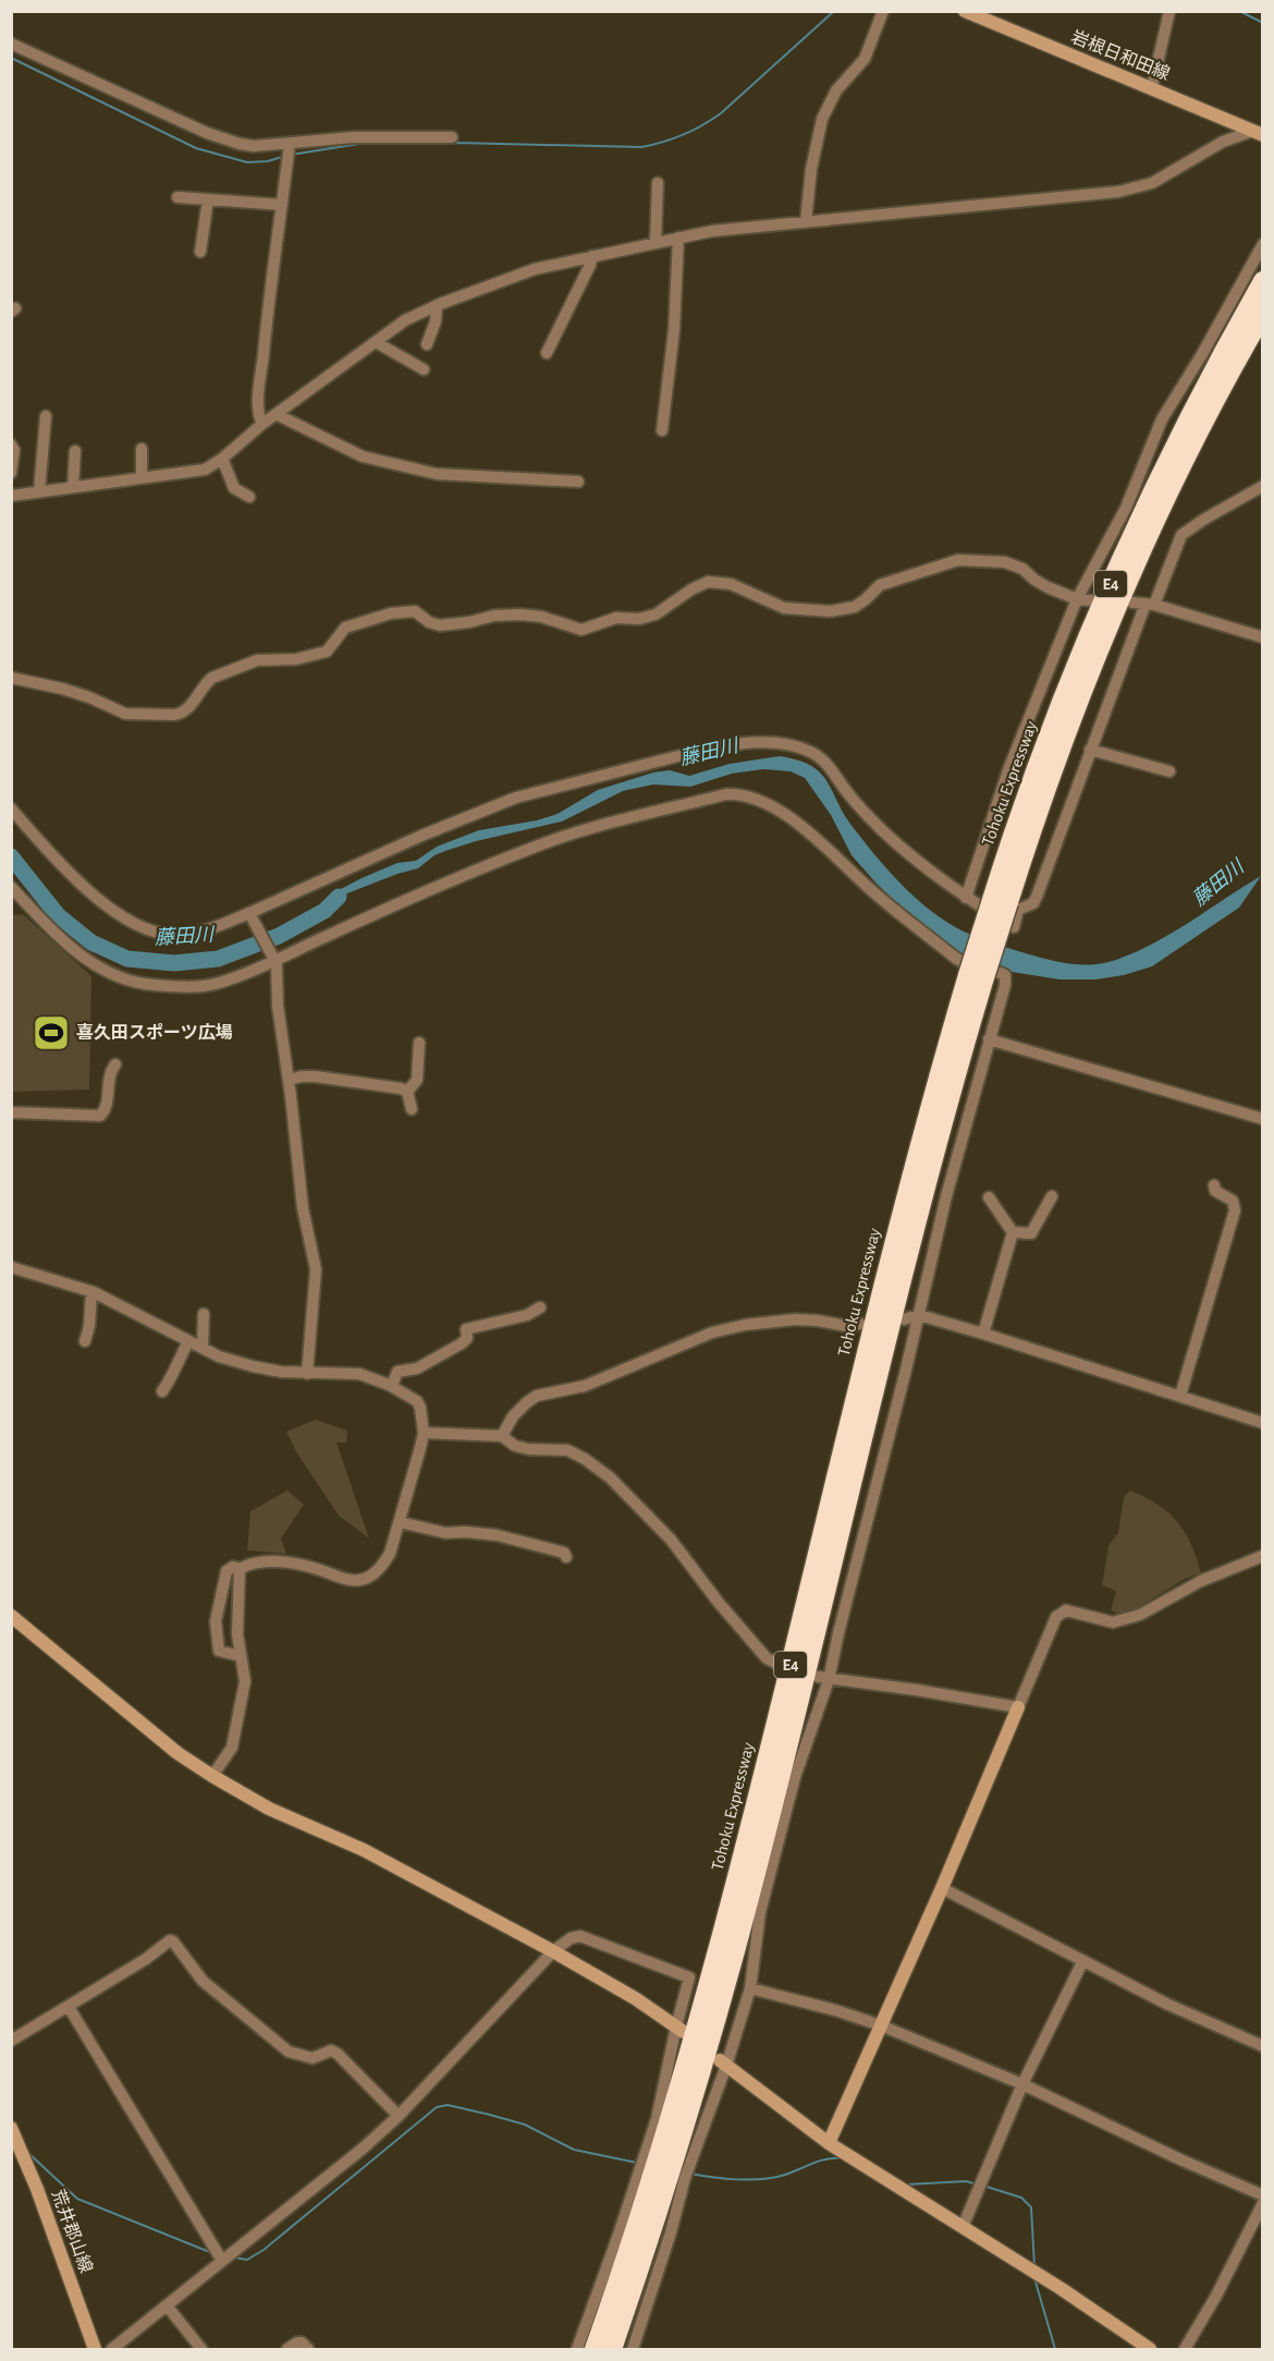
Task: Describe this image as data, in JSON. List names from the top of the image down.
{
  "streets": {
    "highway": ["E4", "Tohoku Expressway"],
    "street": ["岩根日和田線", "荒井郡山線"]
  },
  "water": ["藤田川"],
  "places": {
    "sports": ["喜久田スポーツ広場"]
  }
}
